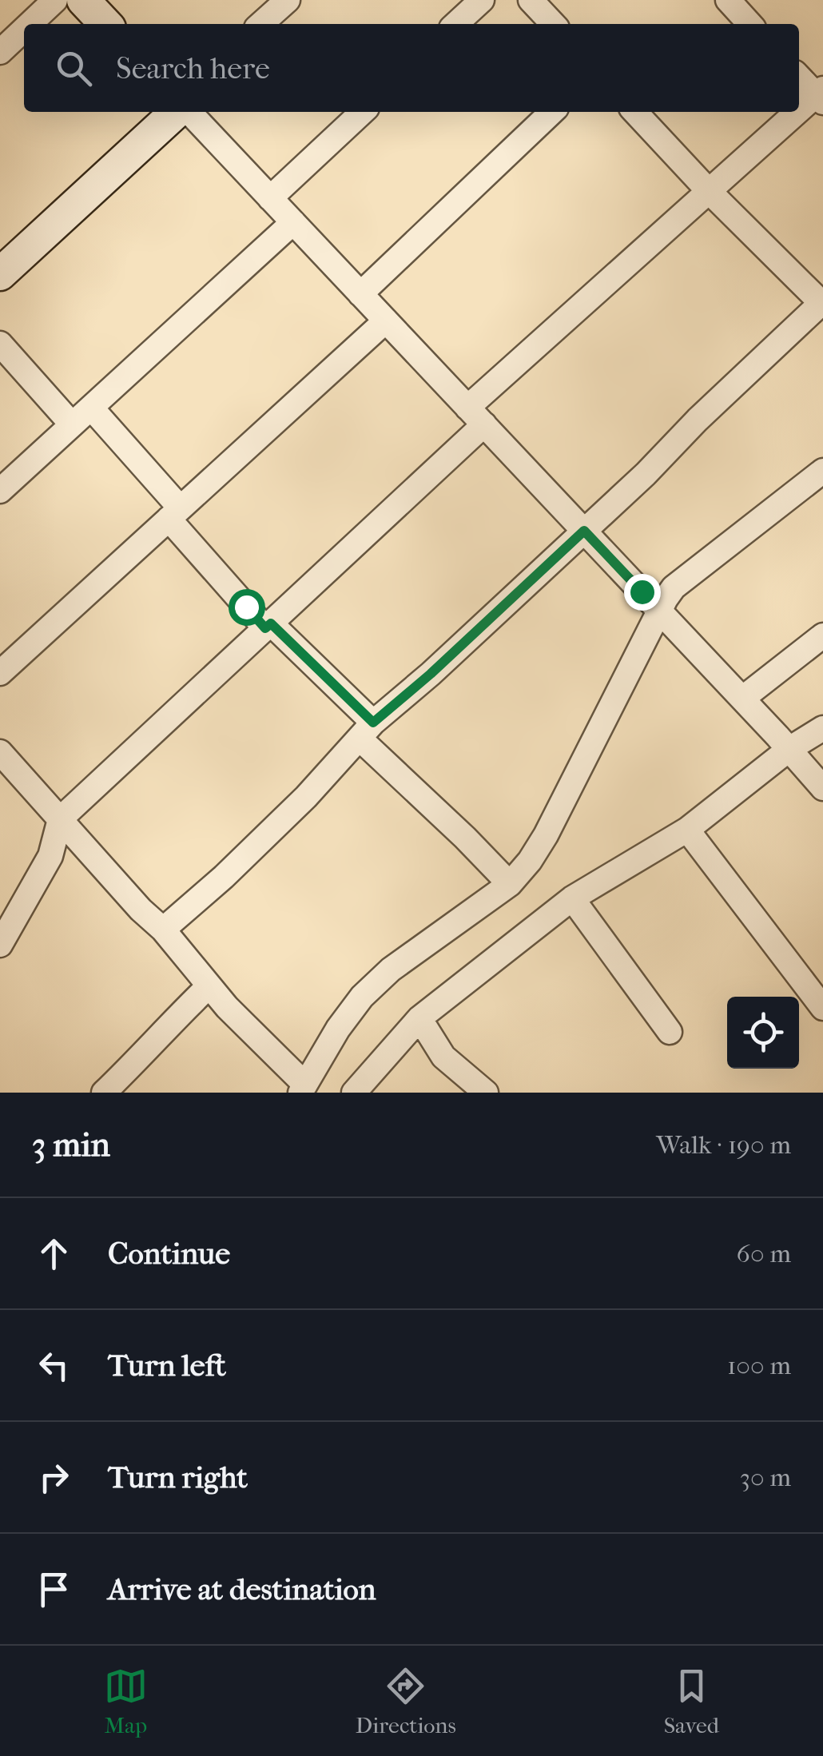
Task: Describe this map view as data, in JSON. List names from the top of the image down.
{
  "page": {
    "search": "Search here",
    "heading": ["3 min", "Walk · 190 m"],
    "list": [
      ["Continue", "60 m"],
      ["Turn left", "100 m"],
      ["Turn right", "30 m"],
      "Arrive at destination"
    ],
    "nav": ["Map", "Directions", "Saved"]
  }
}
